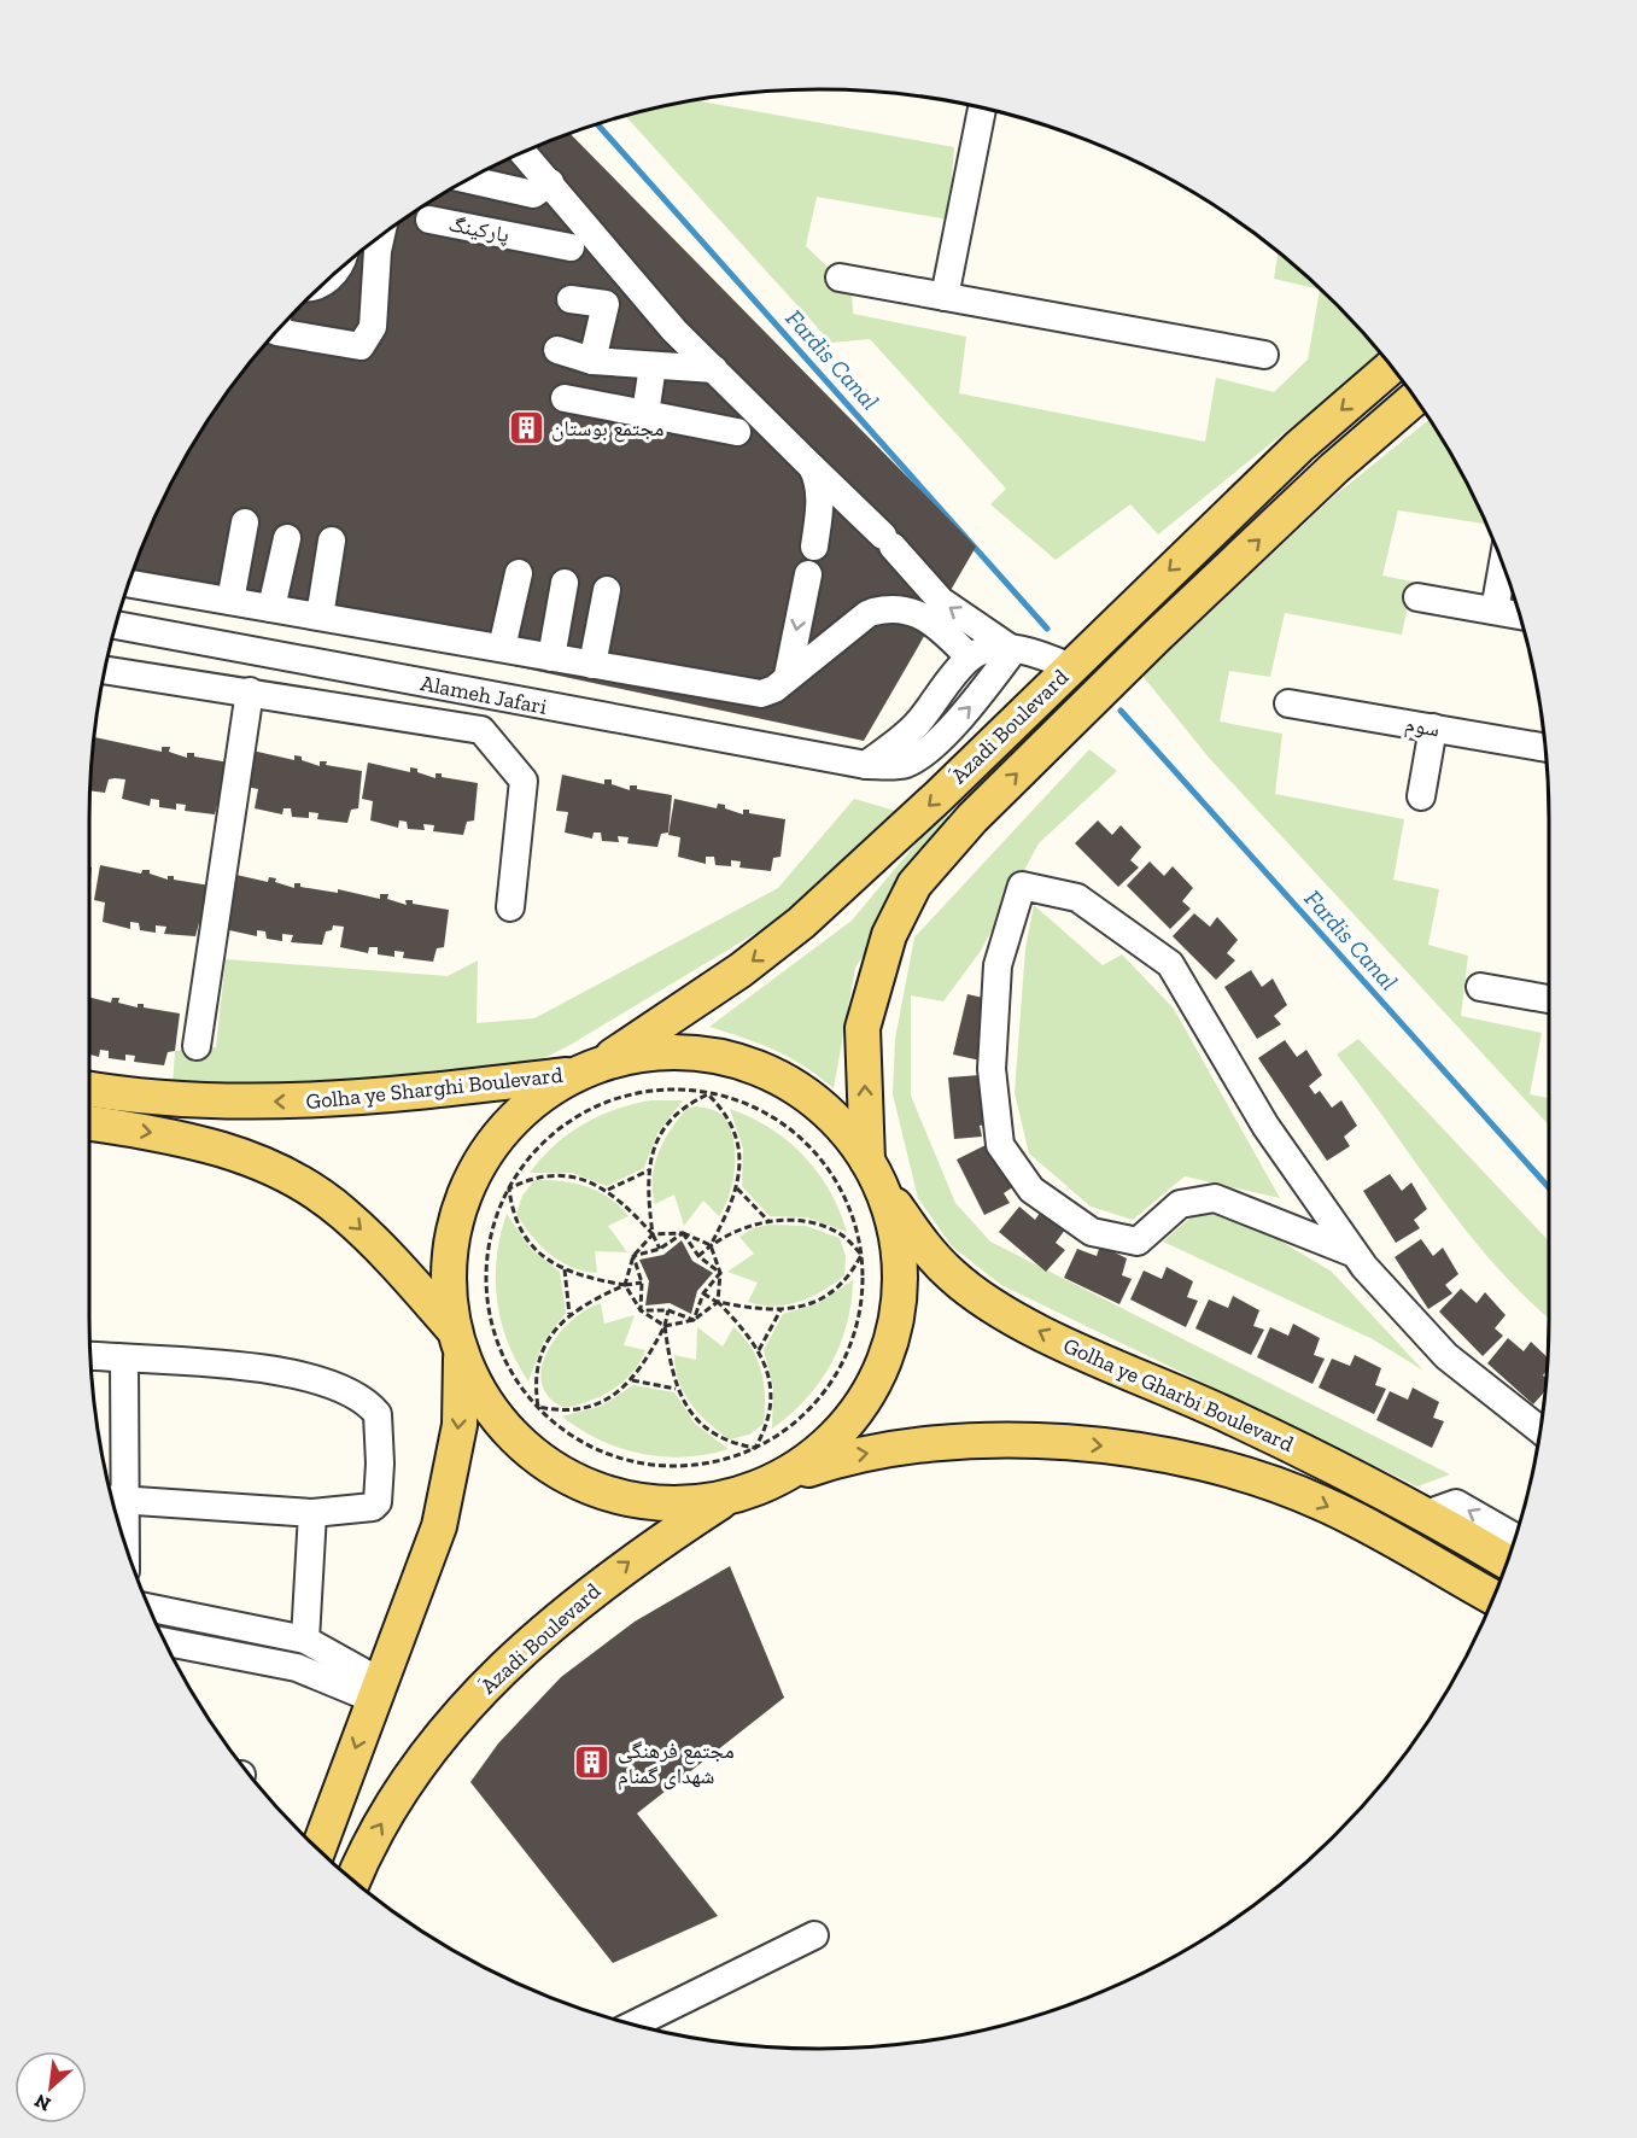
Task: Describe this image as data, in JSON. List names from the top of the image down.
{
  "streets": {
    "main road": ["َAzadi Boulevard", "Golha ye Sharghi Boulevard", "Golha ye Gharbi Boulevard"],
    "street": ["پارکینگ", "Alameh Jafari", "سوم"]
  },
  "crossings": [
    ["َAzadi Boulevard", "Golha ye Sharghi Boulevard"],
    ["َAzadi Boulevard", "Golha ye Gharbi Boulevard"]
  ],
  "one_way": ["Golha ye Sharghi Boulevard"],
  "water": ["Fardis Canal"],
  "places": {
    "building": ["مجتمع بوستان", "مجتمع فرهنگی شهدای گمنام"]
  },
  "north": "bottom left"
}
